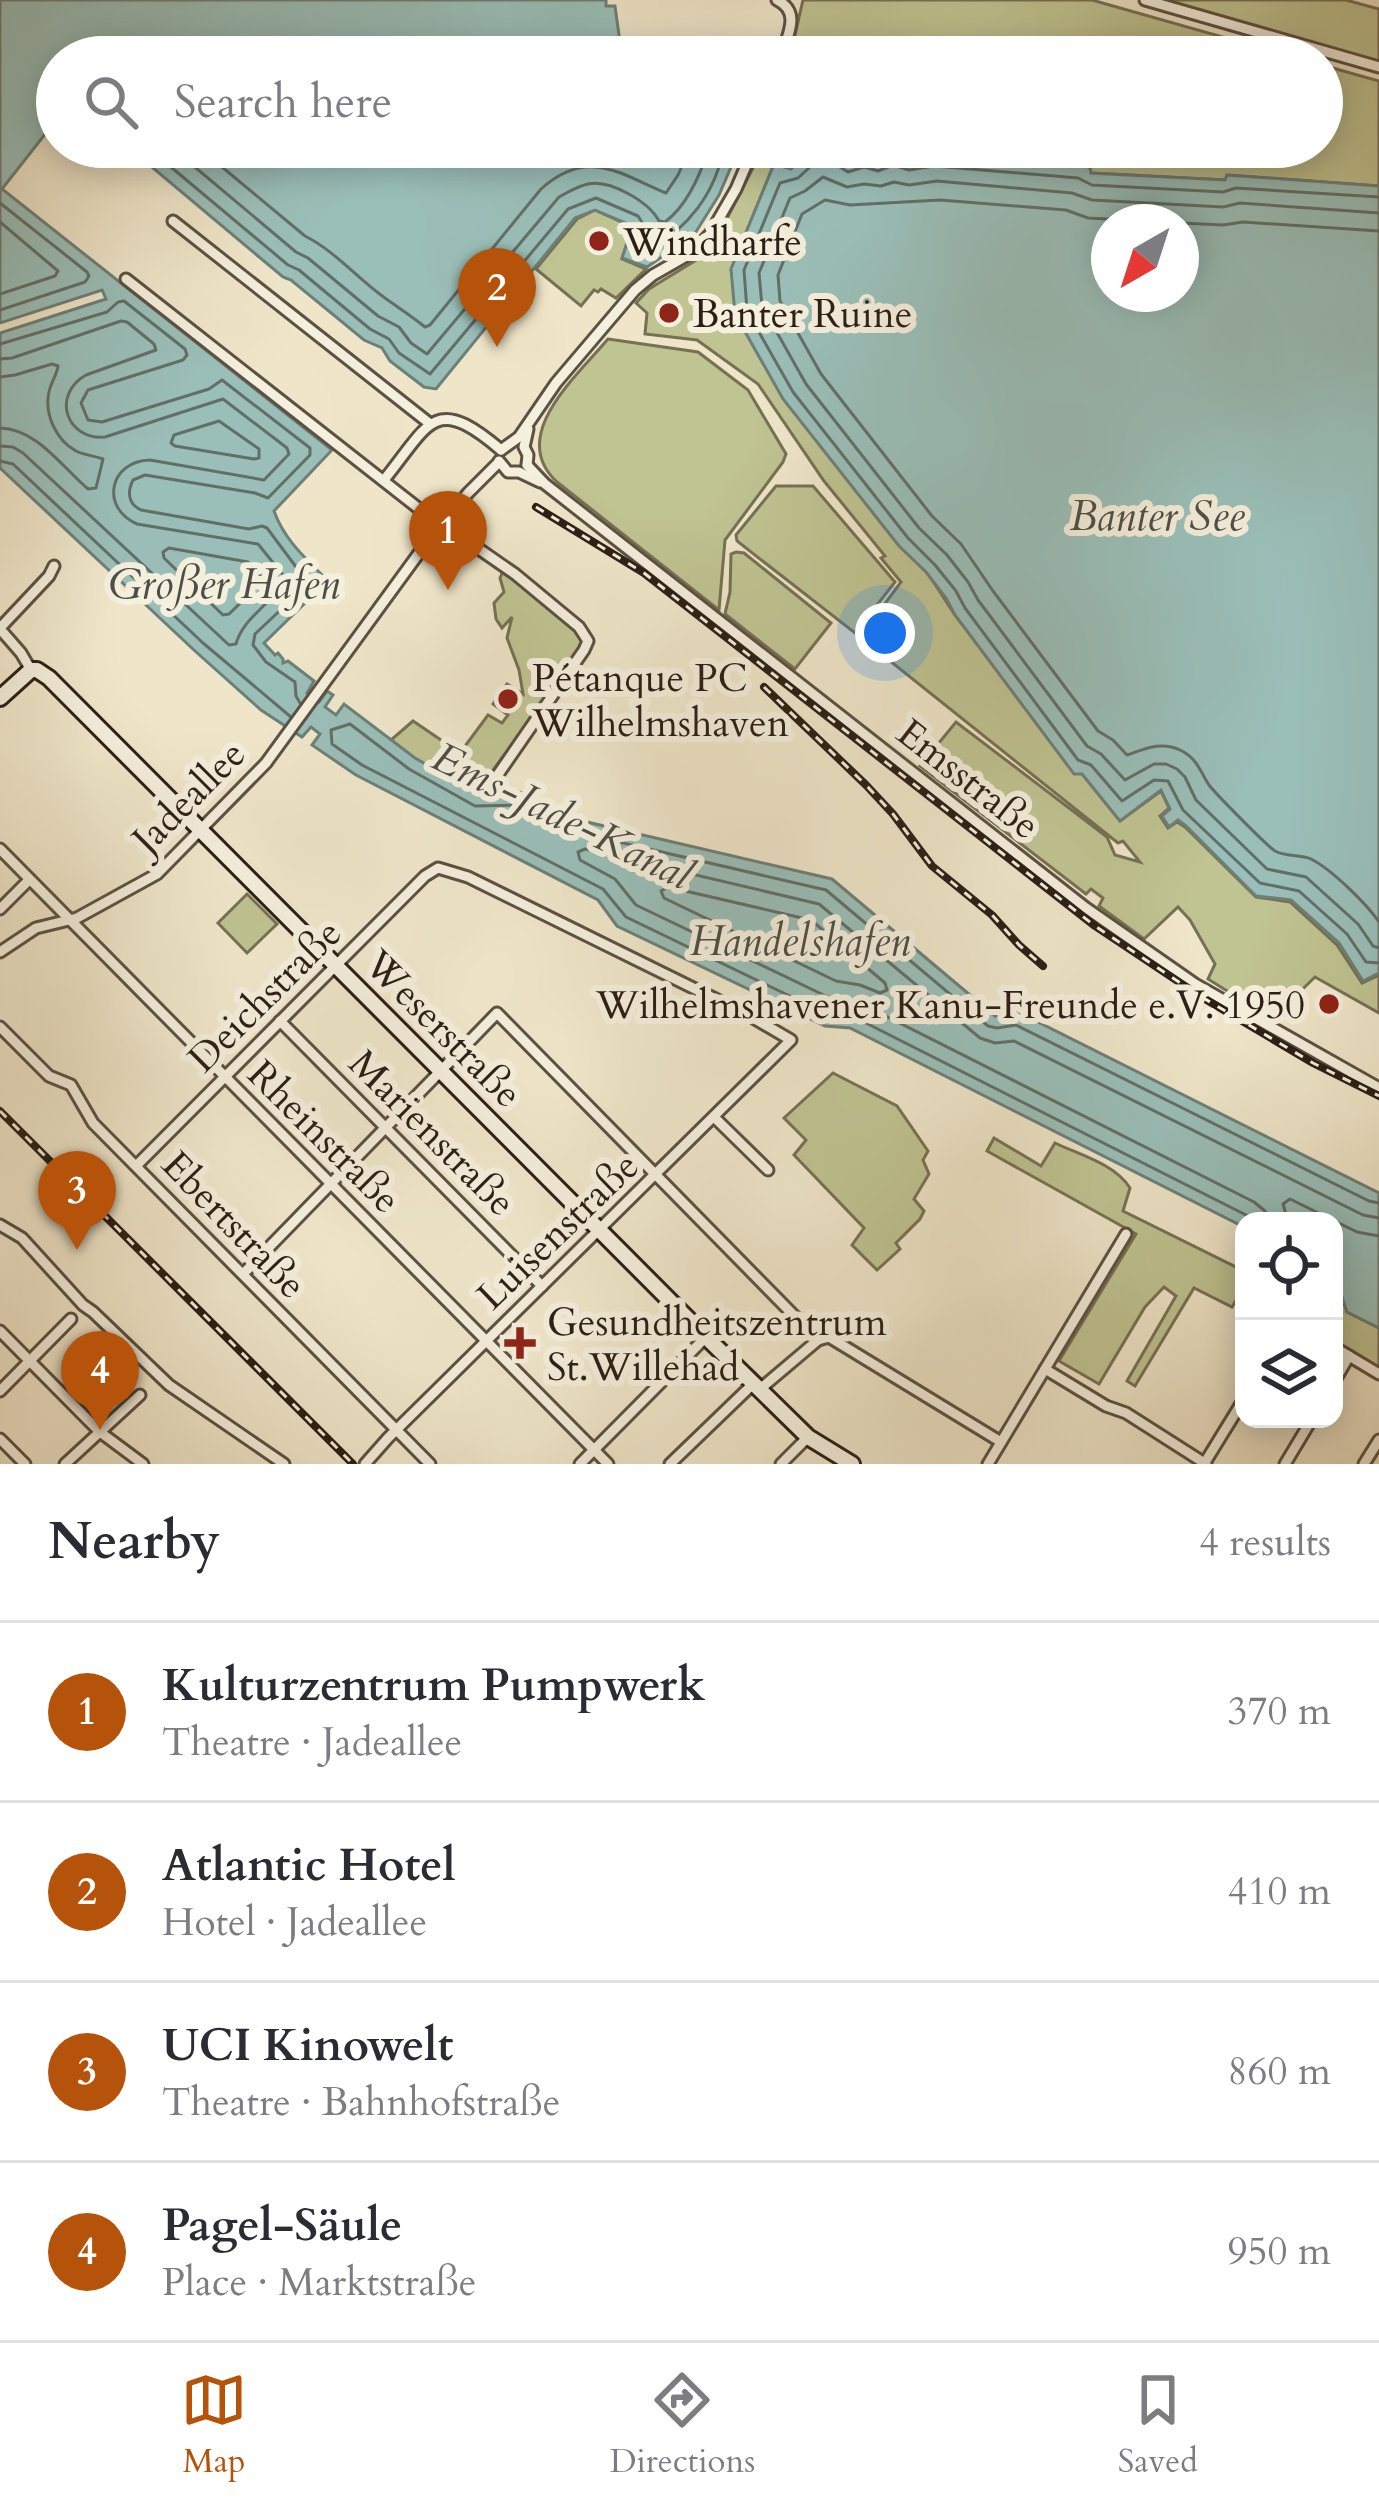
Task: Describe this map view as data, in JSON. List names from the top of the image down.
{
  "streets": {
    "street": [
      "Emsstraße",
      "Jadeallee",
      "Deichstraße",
      "Weserstraße",
      "Marienstraße",
      "Rheinstraße",
      "Ebertstraße",
      "Luisenstraße"
    ]
  },
  "crossings": [
    ["Jadeallee", "Weserstraße"],
    ["Jadeallee", "Rheinstraße"],
    ["Deichstraße", "Weserstraße"],
    ["Deichstraße", "Marienstraße"],
    ["Deichstraße", "Rheinstraße"],
    ["Deichstraße", "Ebertstraße"],
    ["Deichstraße", "Luisenstraße"],
    ["Weserstraße", "Luisenstraße"],
    ["Marienstraße", "Luisenstraße"],
    ["Rheinstraße", "Luisenstraße"],
    ["Ebertstraße", "Luisenstraße"]
  ],
  "water": [
    "Banter See",
    "Großer Hafen",
    "Ems-Jade-Kanal",
    "Handelshafen"
  ],
  "places": {
    "other": [
      "Windharfe",
      "Banter Ruine",
      "Pétanque PC Wilhelmshaven",
      "Wilhelmshavener Kanu-Freunde e.V. 1950"
    ],
    "health": ["Gesundheitszentrum St.Willehad"]
  },
  "north": "bottom left",
  "page": {
    "search": "Search here",
    "pins": [
      "2",
      "1",
      "3",
      "4"
    ],
    "heading": ["Nearby", "4 results"],
    "list": [
      {
        "mark": "1",
        "name": "Kulturzentrum Pumpwerk",
        "note": "Theatre · Jadeallee",
        "value": "370 m"
      },
      {
        "mark": "2",
        "name": "Atlantic Hotel",
        "note": "Hotel · Jadeallee",
        "value": "410 m"
      },
      {
        "mark": "3",
        "name": "UCI Kinowelt",
        "note": "Theatre · Bahnhofstraße",
        "value": "860 m"
      },
      {
        "mark": "4",
        "name": "Pagel-Säule",
        "note": "Place · Marktstraße",
        "value": "950 m"
      }
    ],
    "nav": ["Map", "Directions", "Saved"]
  }
}
